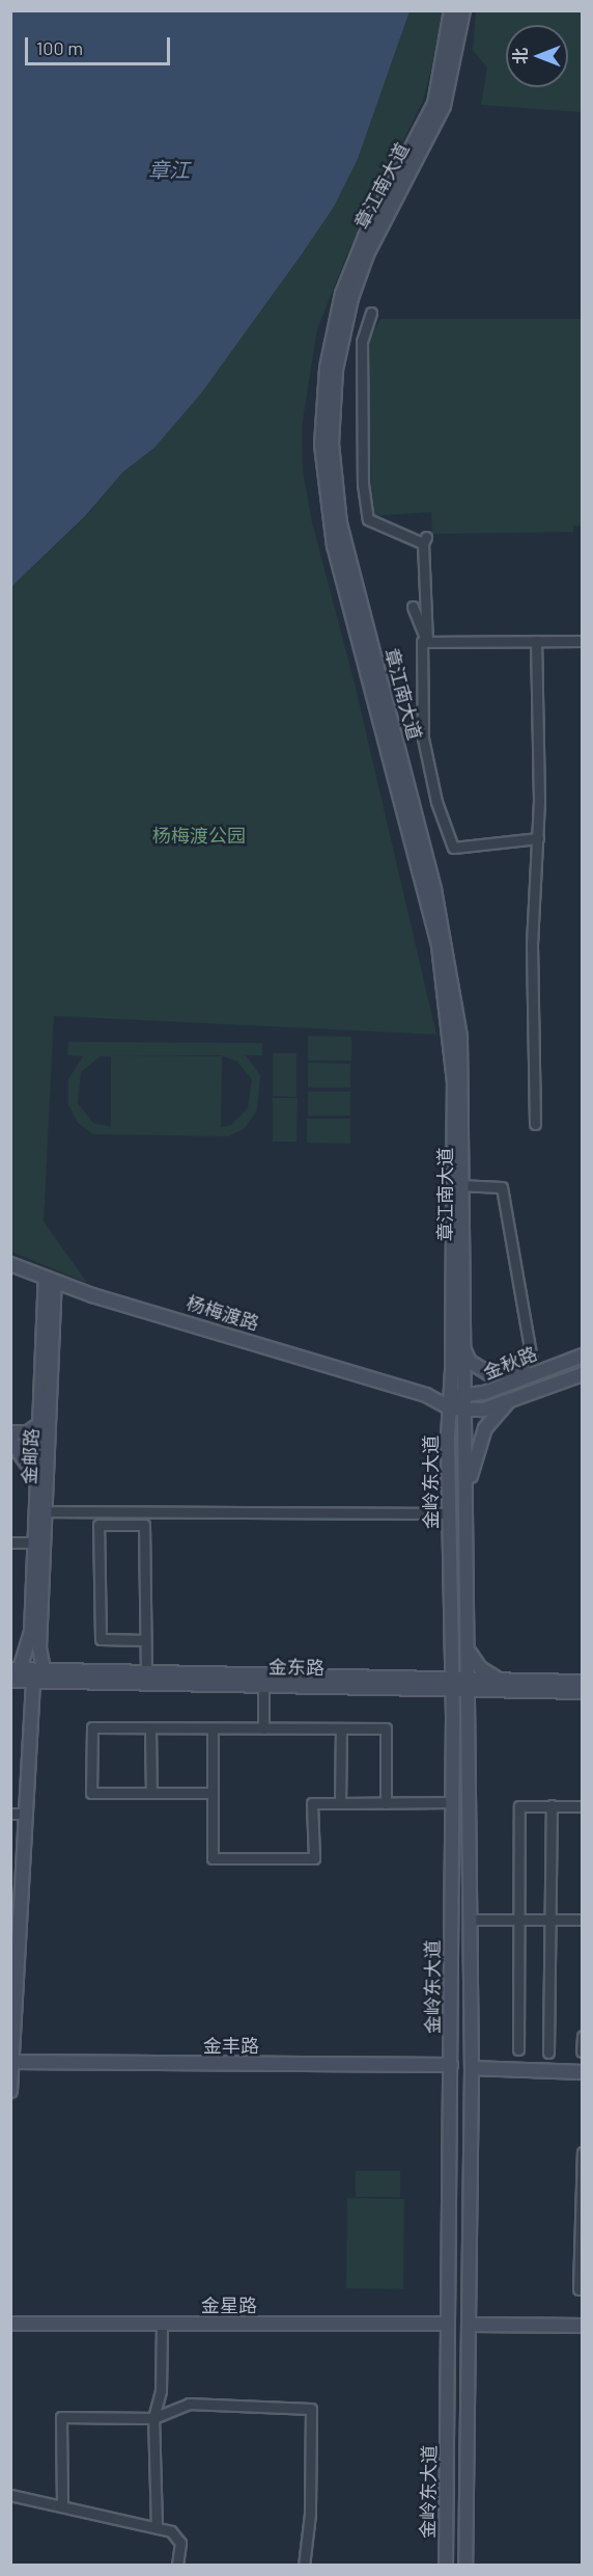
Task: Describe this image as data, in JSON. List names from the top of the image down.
{
  "streets": {
    "main road": [
      "章江南大道",
      "杨梅渡路",
      "金秋路",
      "金邮路",
      "金岭东大道",
      "金东路",
      "金丰路",
      "金星路"
    ]
  },
  "crossings": [
    ["章江南大道", "杨梅渡路"],
    ["章江南大道", "金秋路"],
    ["章江南大道", "金岭东大道"],
    ["杨梅渡路", "金秋路"],
    ["杨梅渡路", "金邮路"],
    ["杨梅渡路", "金岭东大道"],
    ["金秋路", "金岭东大道"],
    ["金邮路", "金东路"],
    ["金岭东大道", "金东路"],
    ["金岭东大道", "金丰路"],
    ["金岭东大道", "金星路"]
  ],
  "water": ["章江"],
  "parks": ["杨梅渡公园"],
  "scale_bar": "100 m",
  "north": "left"
}
